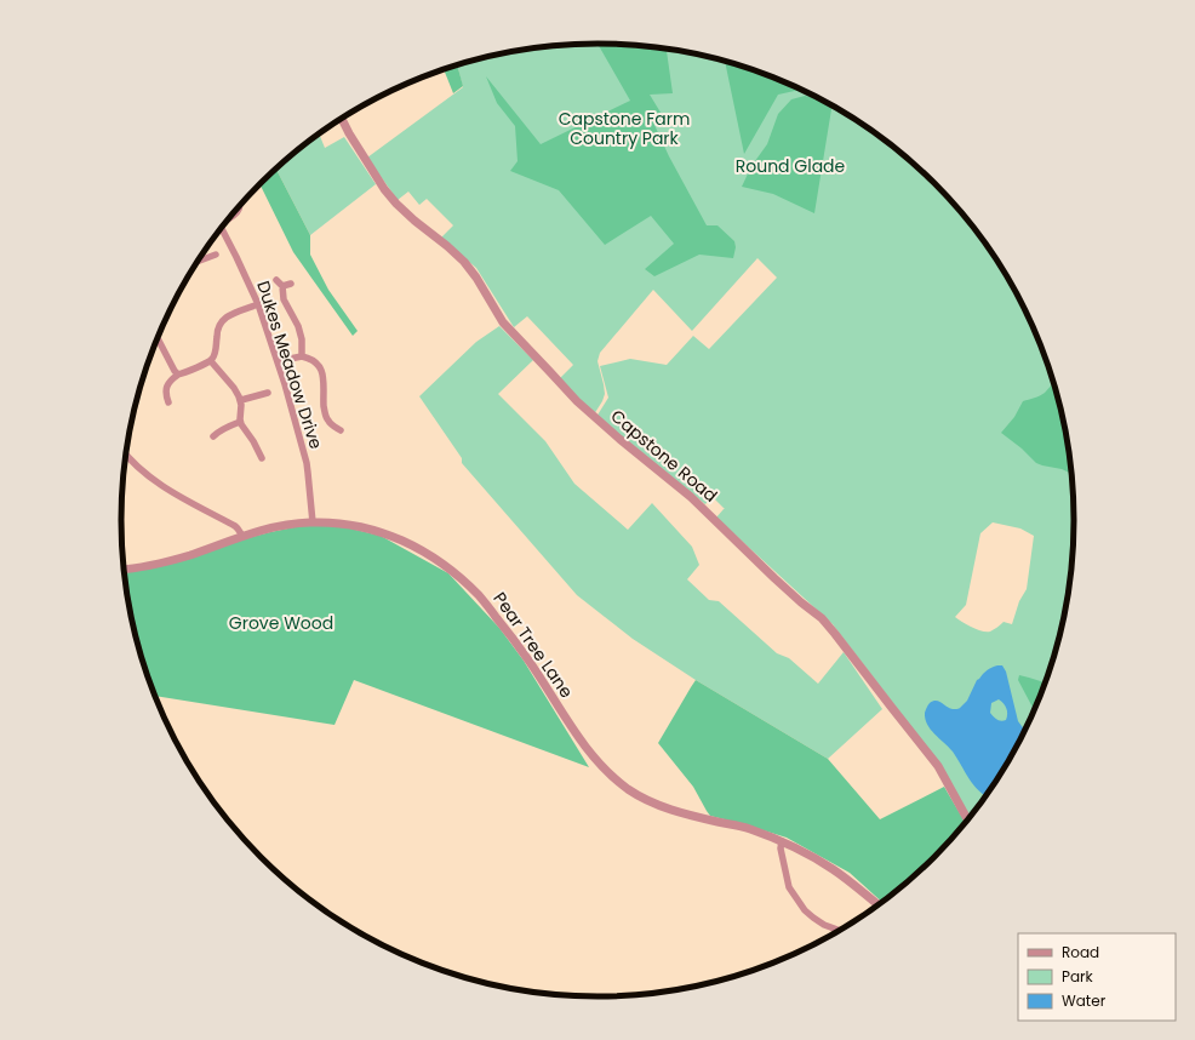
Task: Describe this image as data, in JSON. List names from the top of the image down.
{
  "streets": {
    "street": ["Dukes Meadow Drive", "Capstone Road", "Pear Tree Lane"]
  },
  "crossings": [
    ["Dukes Meadow Drive", "Pear Tree Lane"]
  ],
  "parks": ["Capstone Farm Country Park", "Round Glade", "Grove Wood"],
  "legend": ["Road", "Park", "Water"]
}
